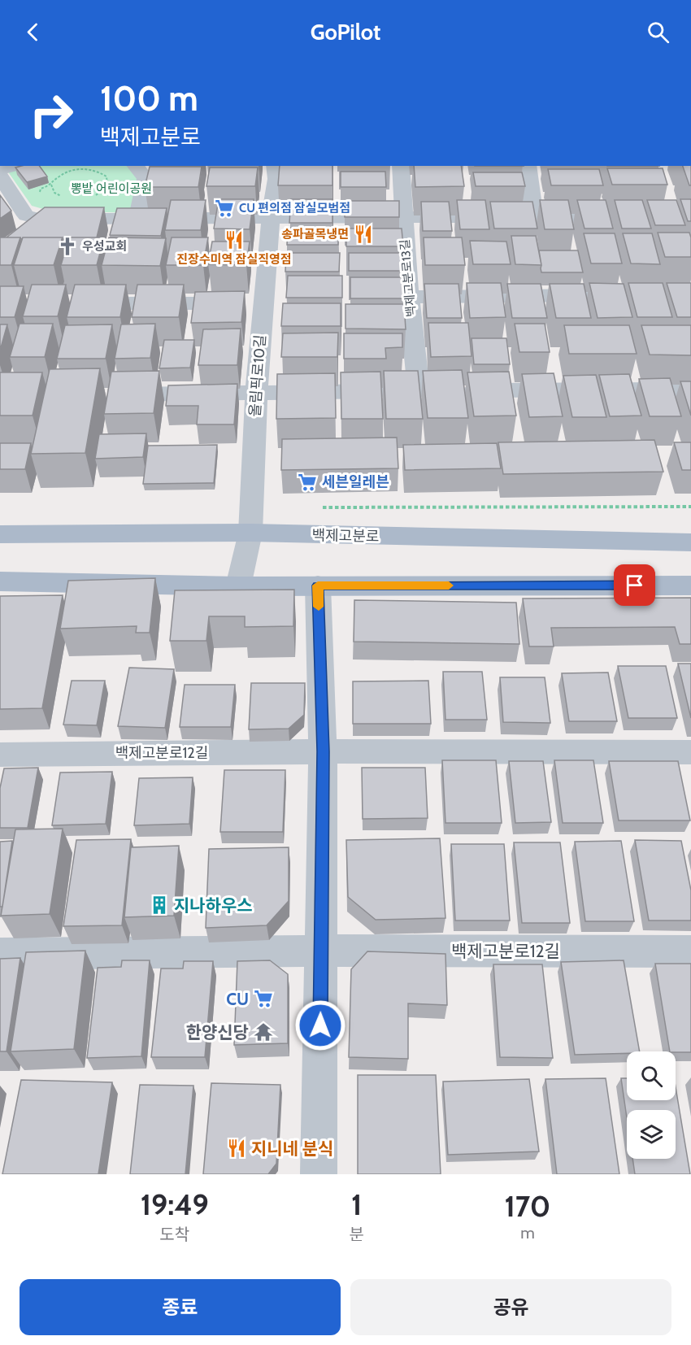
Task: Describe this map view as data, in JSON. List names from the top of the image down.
{
  "streets": {
    "main road": ["백제고분로"],
    "street": ["백제고분로13길", "올림픽로10길", "백제고분로12길"]
  },
  "crossings": [
    ["올림픽로10길", "백제고분로"]
  ],
  "parks": ["뽕밭 어린이공원"],
  "places": {
    "supermarket": ["CU 편의점 잠실모범점", "세븐일레븐", "CU"],
    "restaurant": ["송파골목냉면", "진장수미역 잠실직영점", "지니네 분식"],
    "church": ["우성교회"],
    "building": ["지나하우스"],
    "temple": ["한양신당"]
  },
  "page": {
    "header": "GoPilot",
    "turn": ["100 m", "백제고분로"],
    "eta": [
      "19:49",
      "도착",
      "1",
      "분",
      "170",
      "m"
    ],
    "buttons": ["종료", "공유"]
  }
}
